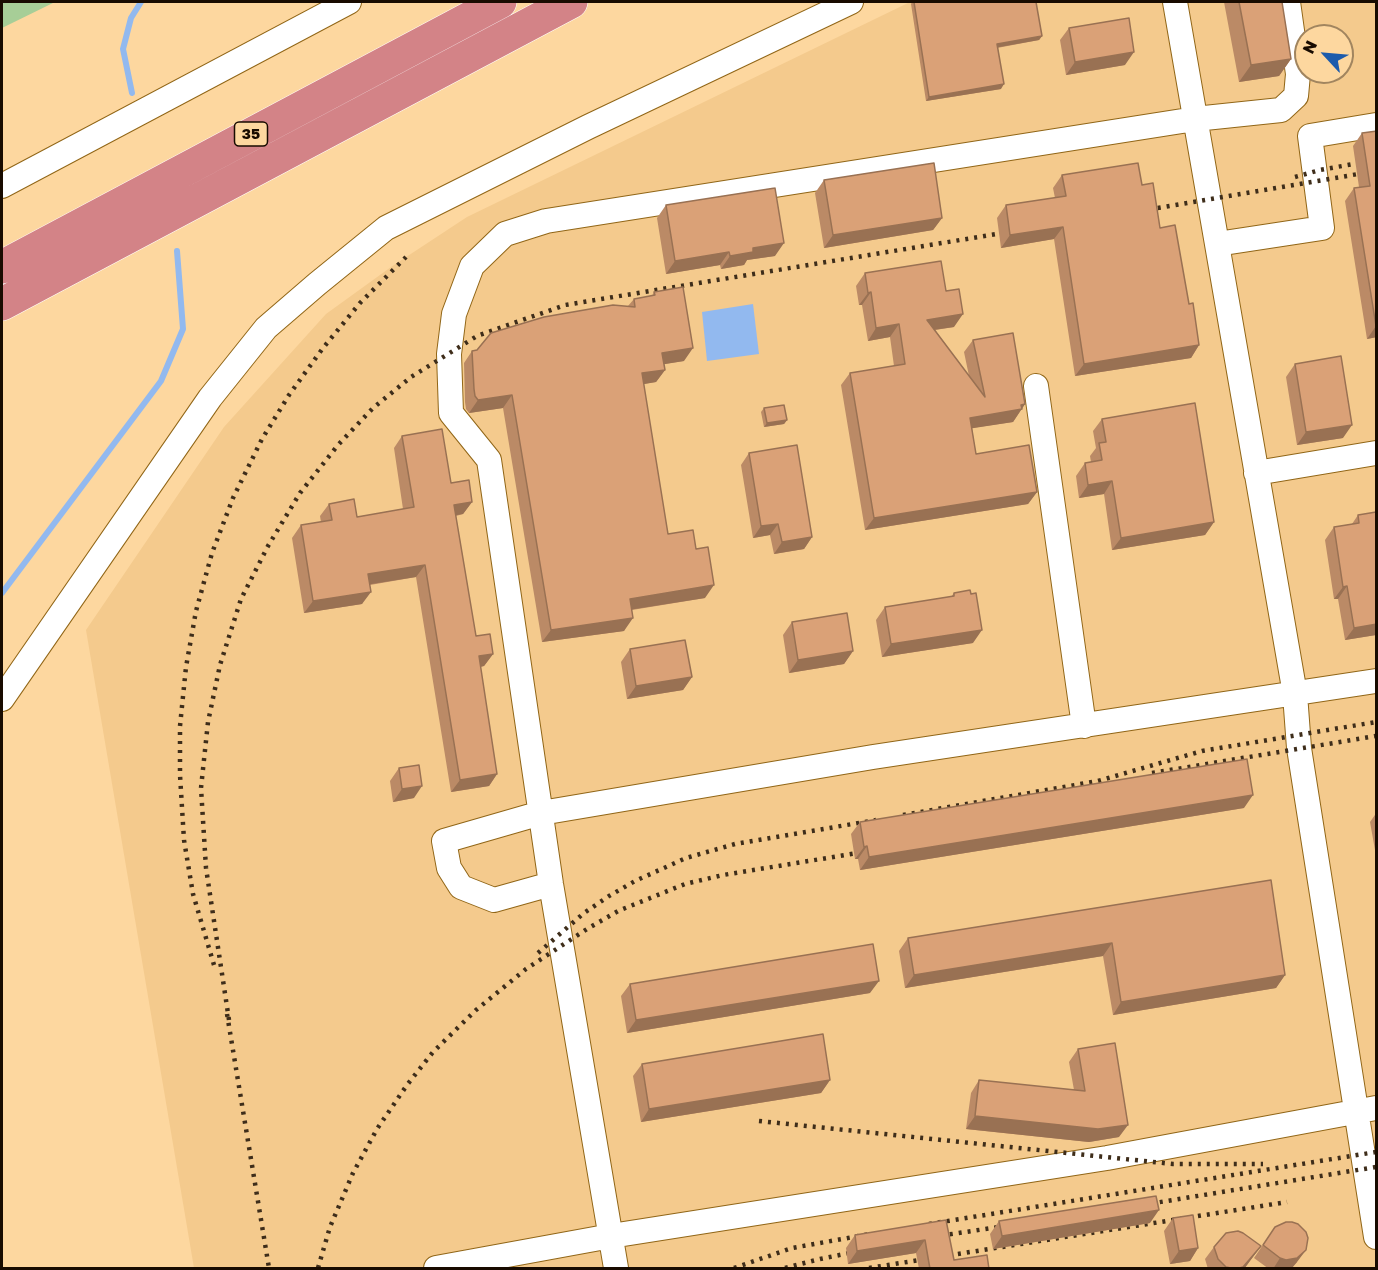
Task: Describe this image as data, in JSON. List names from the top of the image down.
{
  "streets": {
    "highway": ["35"]
  },
  "north": "top left"
}
